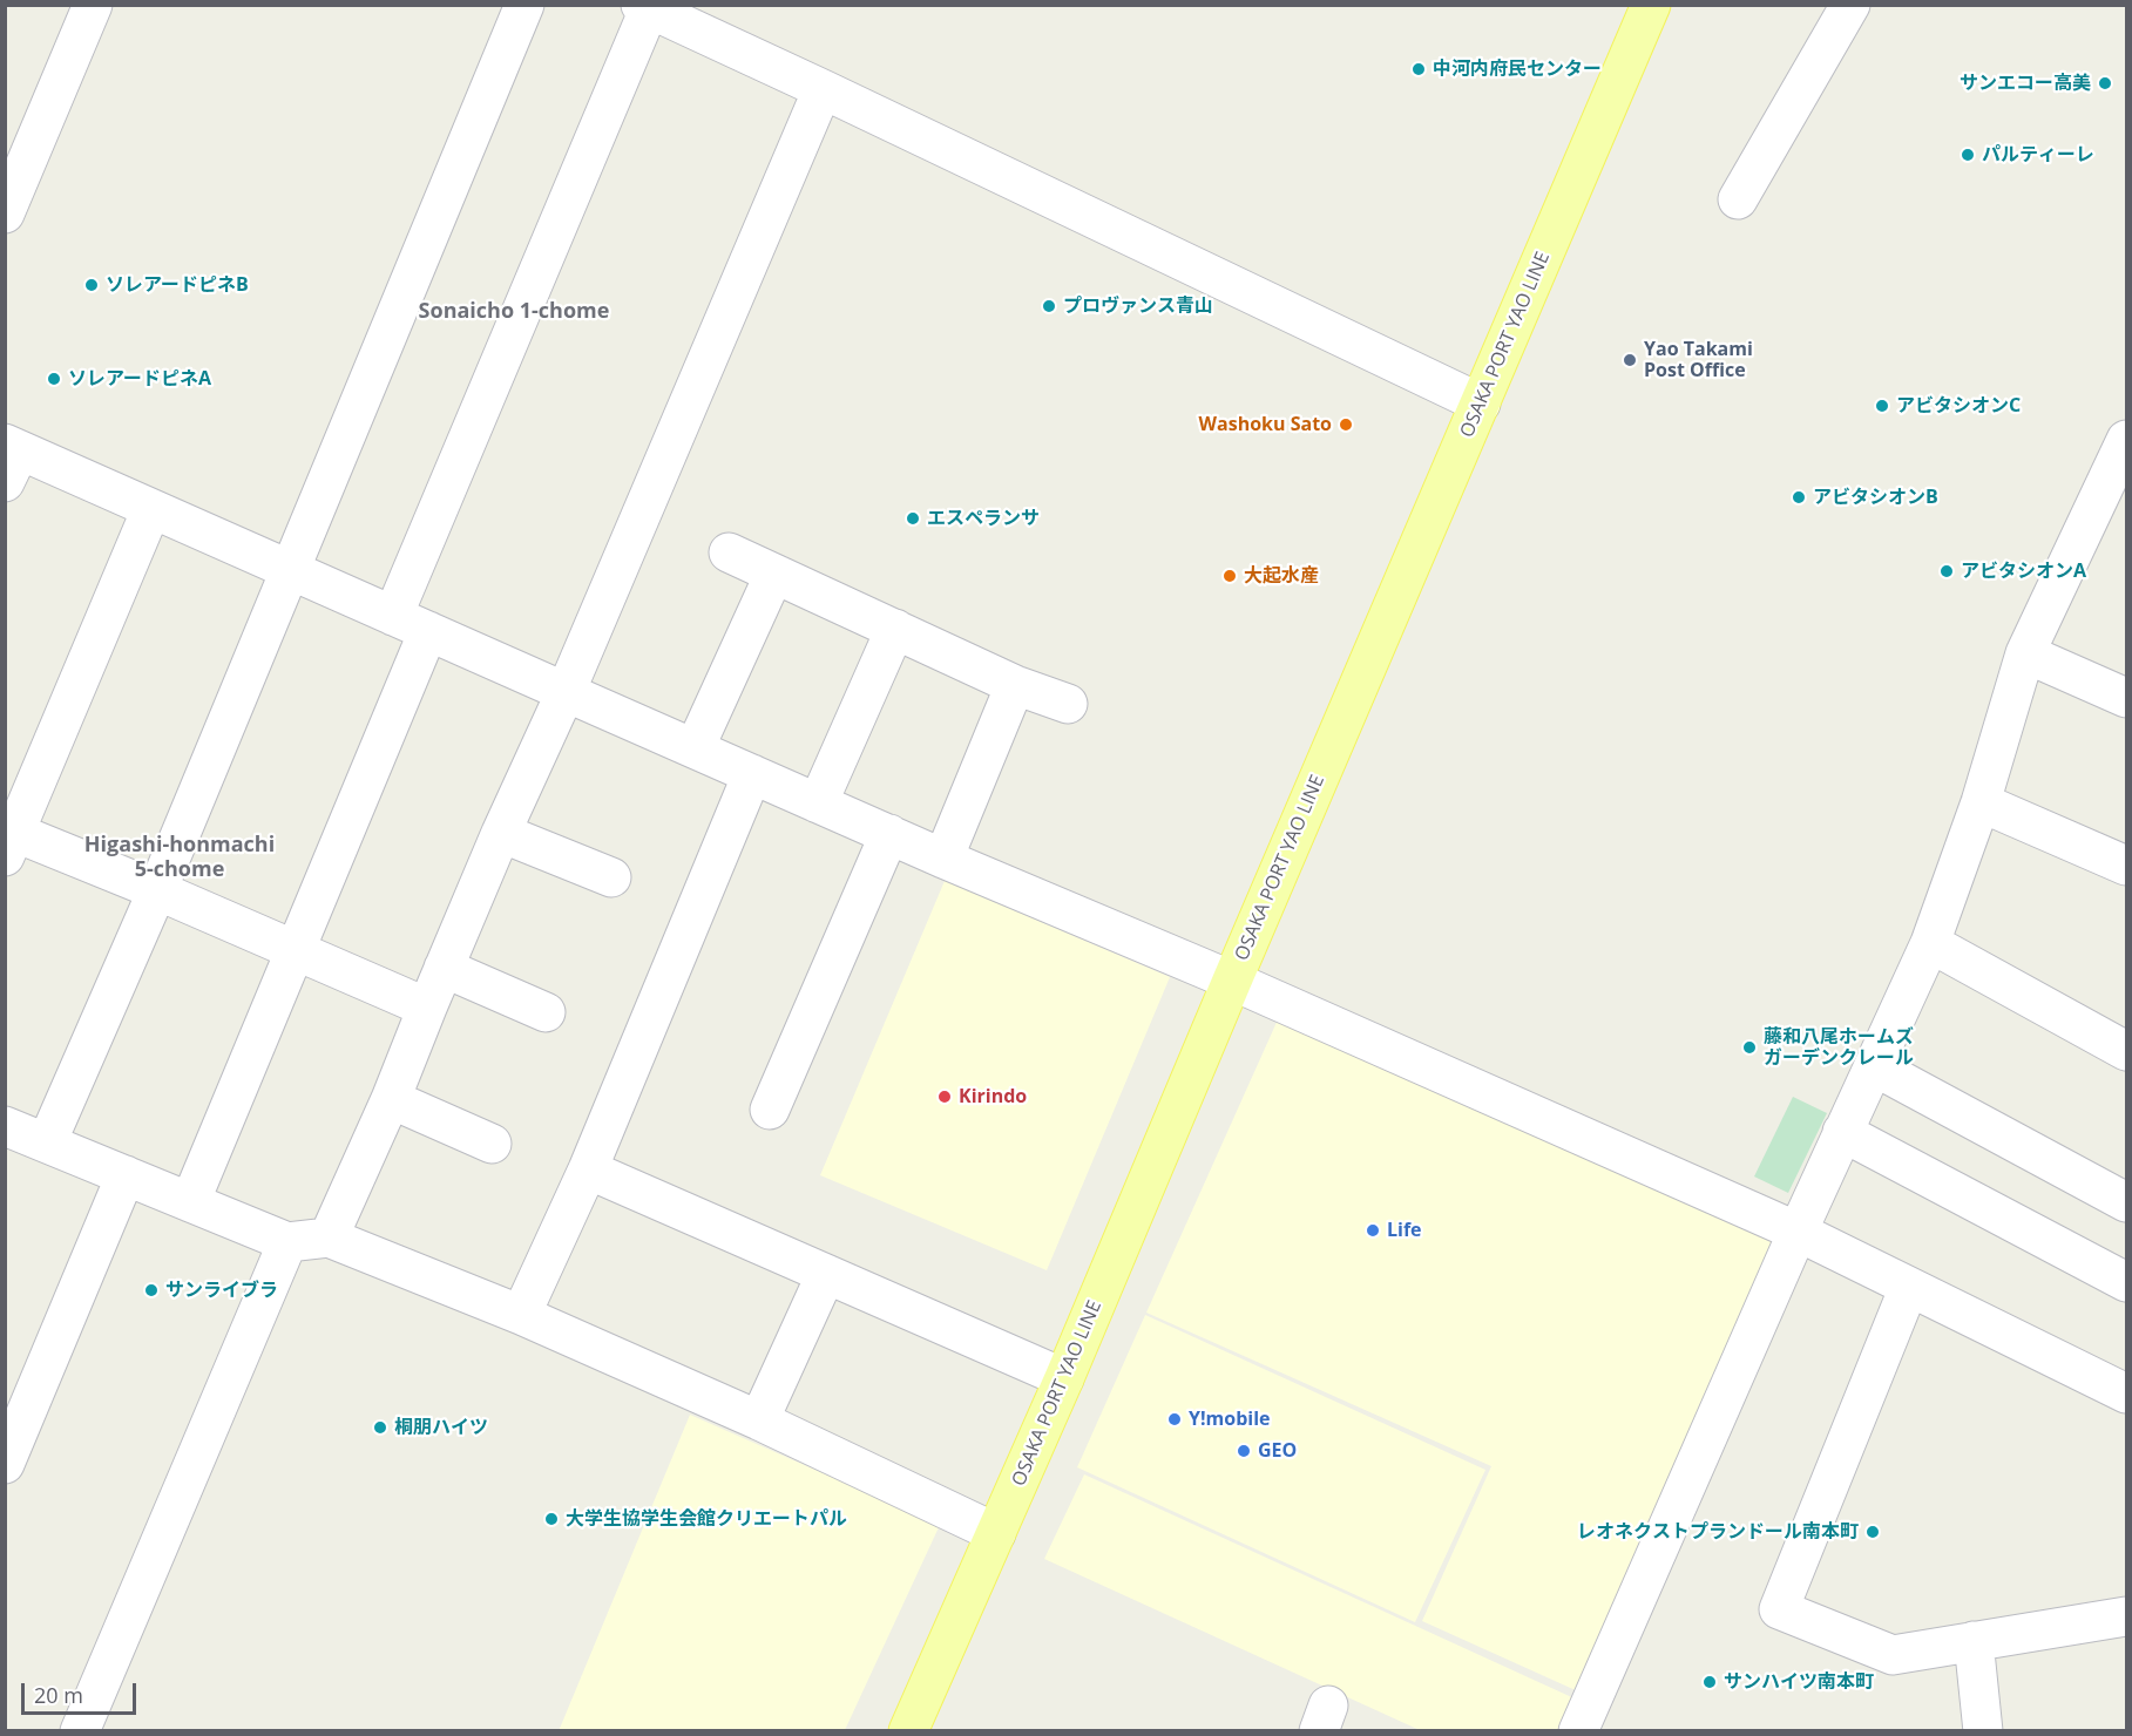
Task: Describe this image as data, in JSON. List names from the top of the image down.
{
  "streets": {
    "main road": ["OSAKA PORT YAO LINE"]
  },
  "districts": ["Sonaicho 1-chome", "Higashi-honmachi 5-chome"],
  "places": [
    "中河内府民センター",
    "サンエコー高美",
    "パルティーレ",
    "ソレアードピネB",
    "プロヴァンス青山",
    "Yao Takami Post Office",
    "ソレアードピネA",
    "アビタシオンC",
    "Washoku Sato",
    "アビタシオンB",
    "エスペランサ",
    "アビタシオンA",
    "大起水産",
    "藤和八尾ホームズ ガーデンクレール",
    "Kirindo",
    "Life",
    "サンライブラ",
    "Y!mobile",
    "桐朋ハイツ",
    "GEO",
    "大学生協学生会館クリエートパル",
    "レオネクストプランドール南本町",
    "サンハイツ南本町"
  ],
  "scale_bar": "20 m"
}
